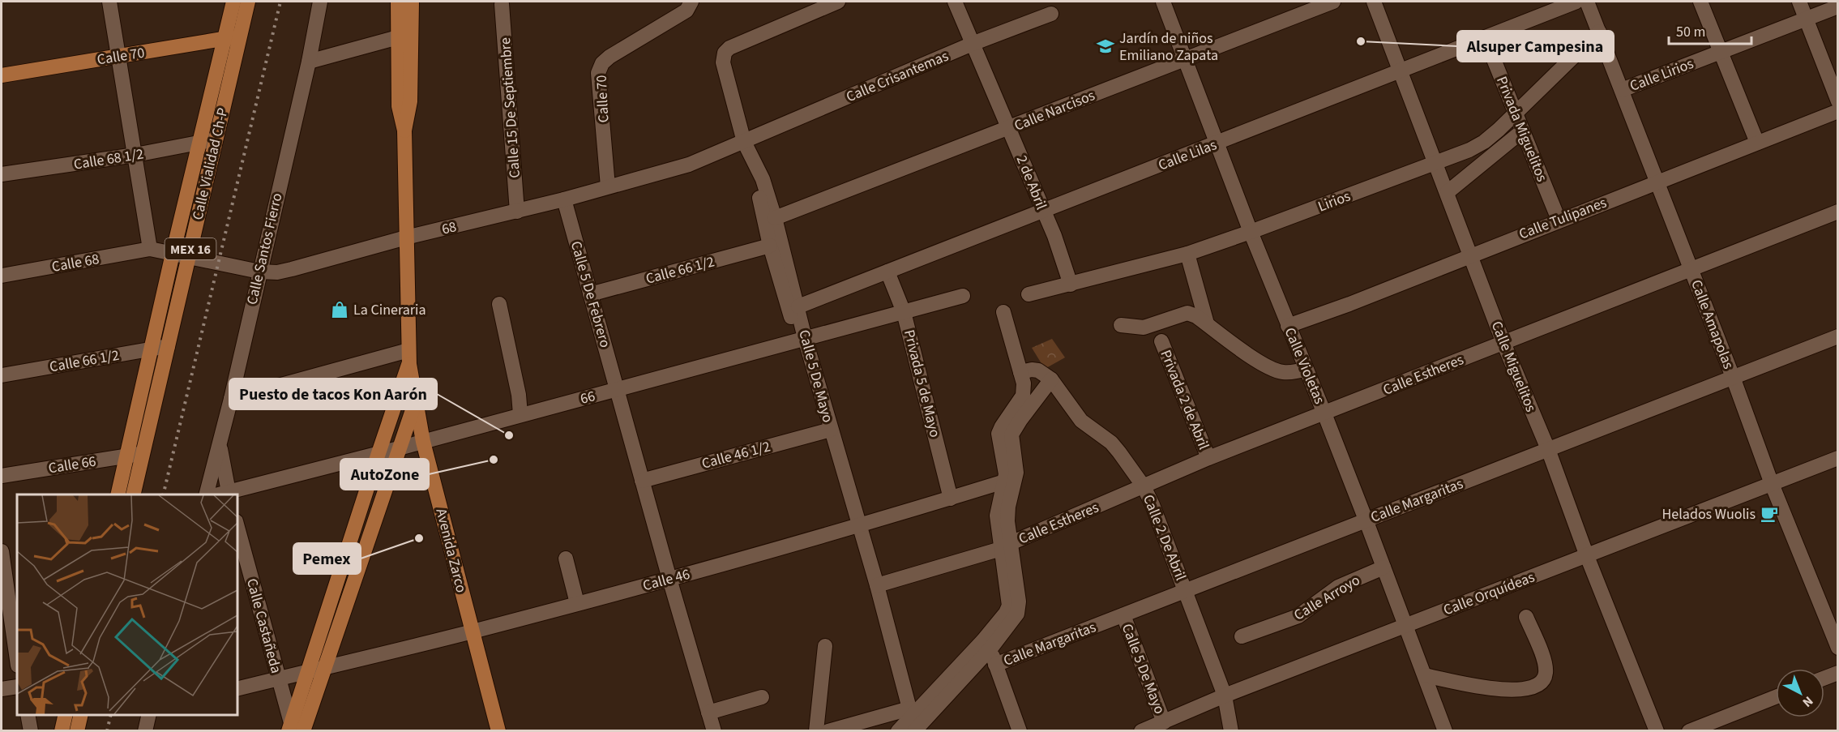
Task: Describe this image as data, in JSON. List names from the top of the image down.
{
  "streets": {
    "main road": [
      "Calle 70",
      "Calle Vialidad Ch-P",
      "MEX 16",
      "Avenida Zarco"
    ],
    "street": [
      "Calle Lirios",
      "Calle Crisantemas",
      "Calle 15 De Septiembre",
      "Calle Narcisos",
      "Privada Miguelitos",
      "Calle Lilas",
      "Calle 68 1/2",
      "2 de Abril",
      "Lirios",
      "Calle Tulipanes",
      "68",
      "Calle Santos Fierro",
      "Calle 68",
      "Calle 66 1/2",
      "Calle 5 De Febrero",
      "Calle Amapolas",
      "Calle Violetas",
      "Calle Miguelitos",
      "Calle Estheres",
      "Calle 5 De Mayo",
      "Privada 5 de Mayo",
      "66",
      "Privada 2 de Abril",
      "Calle 46 1/2",
      "Calle 66",
      "Calle Margaritas",
      "Calle 2 De Abril",
      "Calle 46",
      "Calle Orquídeas",
      "Calle Arroyo",
      "Calle Castañeda"
    ]
  },
  "crossings": [
    ["Calle 70", "Calle Vialidad Ch-P"],
    ["Calle 70", "68"],
    ["Calle Lirios", "Calle Amapolas"],
    ["Calle Crisantemas", "2 de Abril"],
    ["Calle Crisantemas", "68"],
    ["Calle Crisantemas", "Calle 5 De Mayo"],
    ["Calle 15 De Septiembre", "68"],
    ["Calle Narcisos", "2 de Abril"],
    ["Calle Narcisos", "Calle Violetas"],
    ["Calle Narcisos", "Calle 5 De Mayo"],
    ["Privada Miguelitos", "Calle Lilas"],
    ["Privada Miguelitos", "Lirios"],
    ["Privada Miguelitos", "Calle Tulipanes"],
    ["Calle Lilas", "2 de Abril"],
    ["Calle Lilas", "Calle Violetas"],
    ["Calle Lilas", "Calle Miguelitos"],
    ["Calle Lilas", "Calle 5 De Mayo"],
    ["Calle Lilas", "Privada 5 de Mayo"],
    ["Calle 68 1/2", "Calle Vialidad Ch-P"],
    ["Calle Vialidad Ch-P", "68"],
    ["Calle Vialidad Ch-P", "Calle 66 1/2"],
    ["Calle Vialidad Ch-P", "Calle 66"],
    ["2 de Abril", "Lirios"],
    ["Lirios", "Calle Amapolas"],
    ["Lirios", "Calle Violetas"],
    ["Lirios", "Calle Miguelitos"],
    ["Calle Tulipanes", "Calle Amapolas"],
    ["Calle Tulipanes", "Calle Violetas"],
    ["Calle Tulipanes", "Calle Miguelitos"],
    ["68", "Calle Santos Fierro"],
    ["68", "Calle 68"],
    ["68", "Calle 5 De Febrero"],
    ["68", "Calle 5 De Mayo"],
    ["68", "Avenida Zarco"],
    ["Calle 66 1/2", "Calle 5 De Febrero"],
    ["Calle 5 De Febrero", "66"],
    ["Calle 5 De Febrero", "Calle 46 1/2"],
    ["Calle 5 De Febrero", "Calle 46"],
    ["Calle Amapolas", "Calle Estheres"],
    ["Calle Amapolas", "Calle Margaritas"],
    ["Calle Amapolas", "Calle Orquídeas"],
    ["Calle Violetas", "Calle Estheres"],
    ["Calle Violetas", "Calle Margaritas"],
    ["Calle Violetas", "Calle Orquídeas"],
    ["Calle Violetas", "Calle Arroyo"],
    ["Calle Miguelitos", "Calle Estheres"],
    ["Calle Miguelitos", "Calle Margaritas"],
    ["Calle Miguelitos", "Calle Orquídeas"],
    ["Calle Estheres", "Calle 5 De Mayo"],
    ["Calle Estheres", "Privada 2 de Abril"],
    ["Calle Estheres", "Calle 2 De Abril"],
    ["Calle 5 De Mayo", "66"],
    ["Calle 5 De Mayo", "Calle 46 1/2"],
    ["Calle 5 De Mayo", "Calle Margaritas"],
    ["Calle 5 De Mayo", "Calle 46"],
    ["Calle 5 De Mayo", "Calle Orquídeas"],
    ["Privada 5 de Mayo", "66"],
    ["Privada 5 de Mayo", "Calle 46"],
    ["66", "Avenida Zarco"],
    ["Calle Margaritas", "Calle 2 De Abril"],
    ["Calle 2 De Abril", "Calle Orquídeas"],
    ["Avenida Zarco", "Calle 46"],
    ["Calle 46", "Calle Castañeda"]
  ],
  "places": {
    "other": [
      "Alsuper Campesina",
      "Puesto de tacos Kon Aarón",
      "AutoZone",
      "Pemex"
    ],
    "school or university": ["Jardín de niños Emiliano Zapata"],
    "shop": ["La Cineraria"],
    "cafe": ["Helados Wuolis"]
  },
  "scale_bar": "50 m",
  "north": "bottom right"
}
